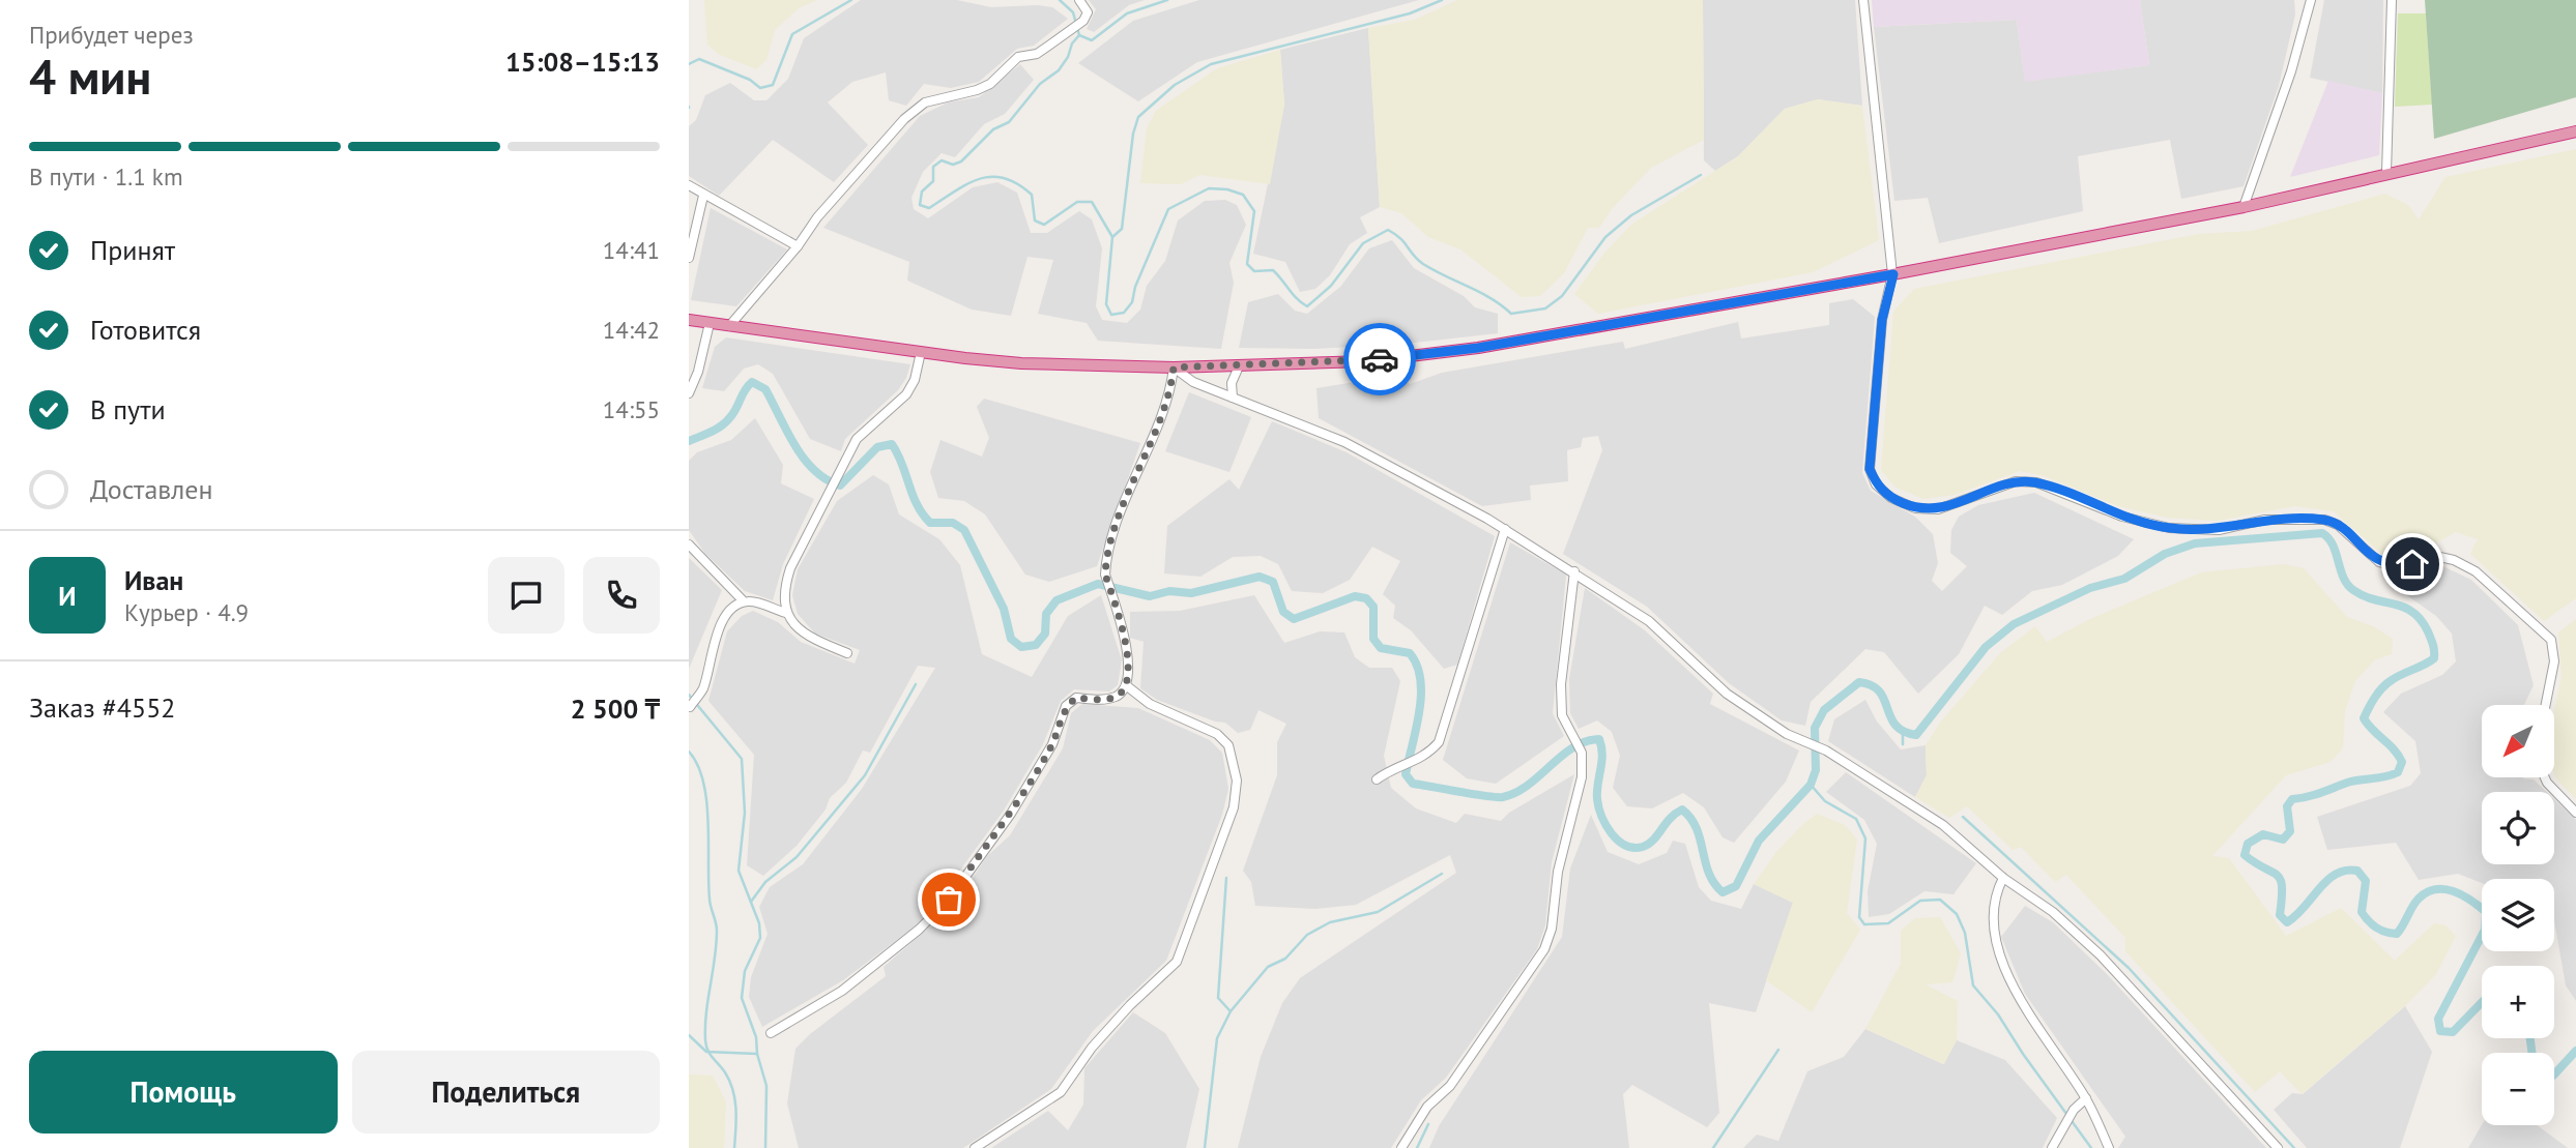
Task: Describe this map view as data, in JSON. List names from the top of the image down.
{
  "north": "bottom left",
  "page": {
    "heading": ["4 мин", "Прибудет через", "15:08–15:13"],
    "panel": [
      "Иван",
      "Курьер · 4.9",
      "Заказ #4552",
      "2 500 ₸"
    ],
    "bar": "В пути · 1.1 km",
    "list": [
      ["Принят", "14:41"],
      ["Готовится", "14:42"],
      ["В пути", "14:55"],
      "Доставлен"
    ],
    "round": "И",
    "map_buttons": ["+", "−"],
    "buttons": ["Помощь", "Поделиться"]
  }
}
